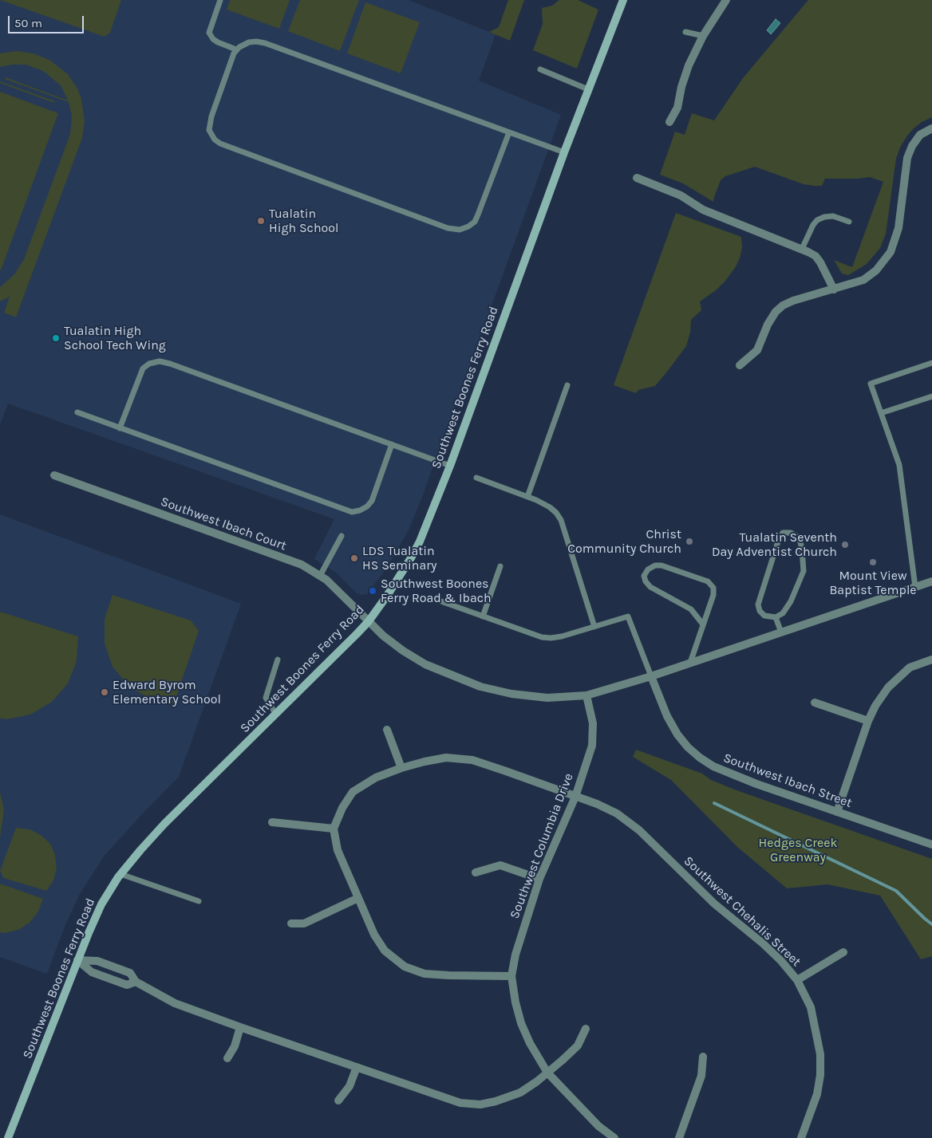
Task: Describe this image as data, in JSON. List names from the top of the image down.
{
  "streets": {
    "main road": ["Southwest Boones Ferry Road"],
    "street": [
      "Southwest Ibach Court",
      "Southwest Ibach Street",
      "Southwest Columbia Drive",
      "Southwest Chehalis Street"
    ]
  },
  "crossings": [
    ["Southwest Boones Ferry Road", "Southwest Ibach Court"],
    ["Southwest Columbia Drive", "Southwest Chehalis Street"]
  ],
  "parks": ["Hedges Creek Greenway"],
  "places": [
    "Tualatin High School",
    "Tualatin High School Tech Wing",
    "Christ Community Church",
    "Tualatin Seventh Day Adventist Church",
    "LDS Tualatin HS Seminary",
    "Mount View Baptist Temple",
    "Southwest Boones Ferry Road & Ibach",
    "Edward Byrom Elementary School"
  ],
  "scale_bar": "50 m"
}
